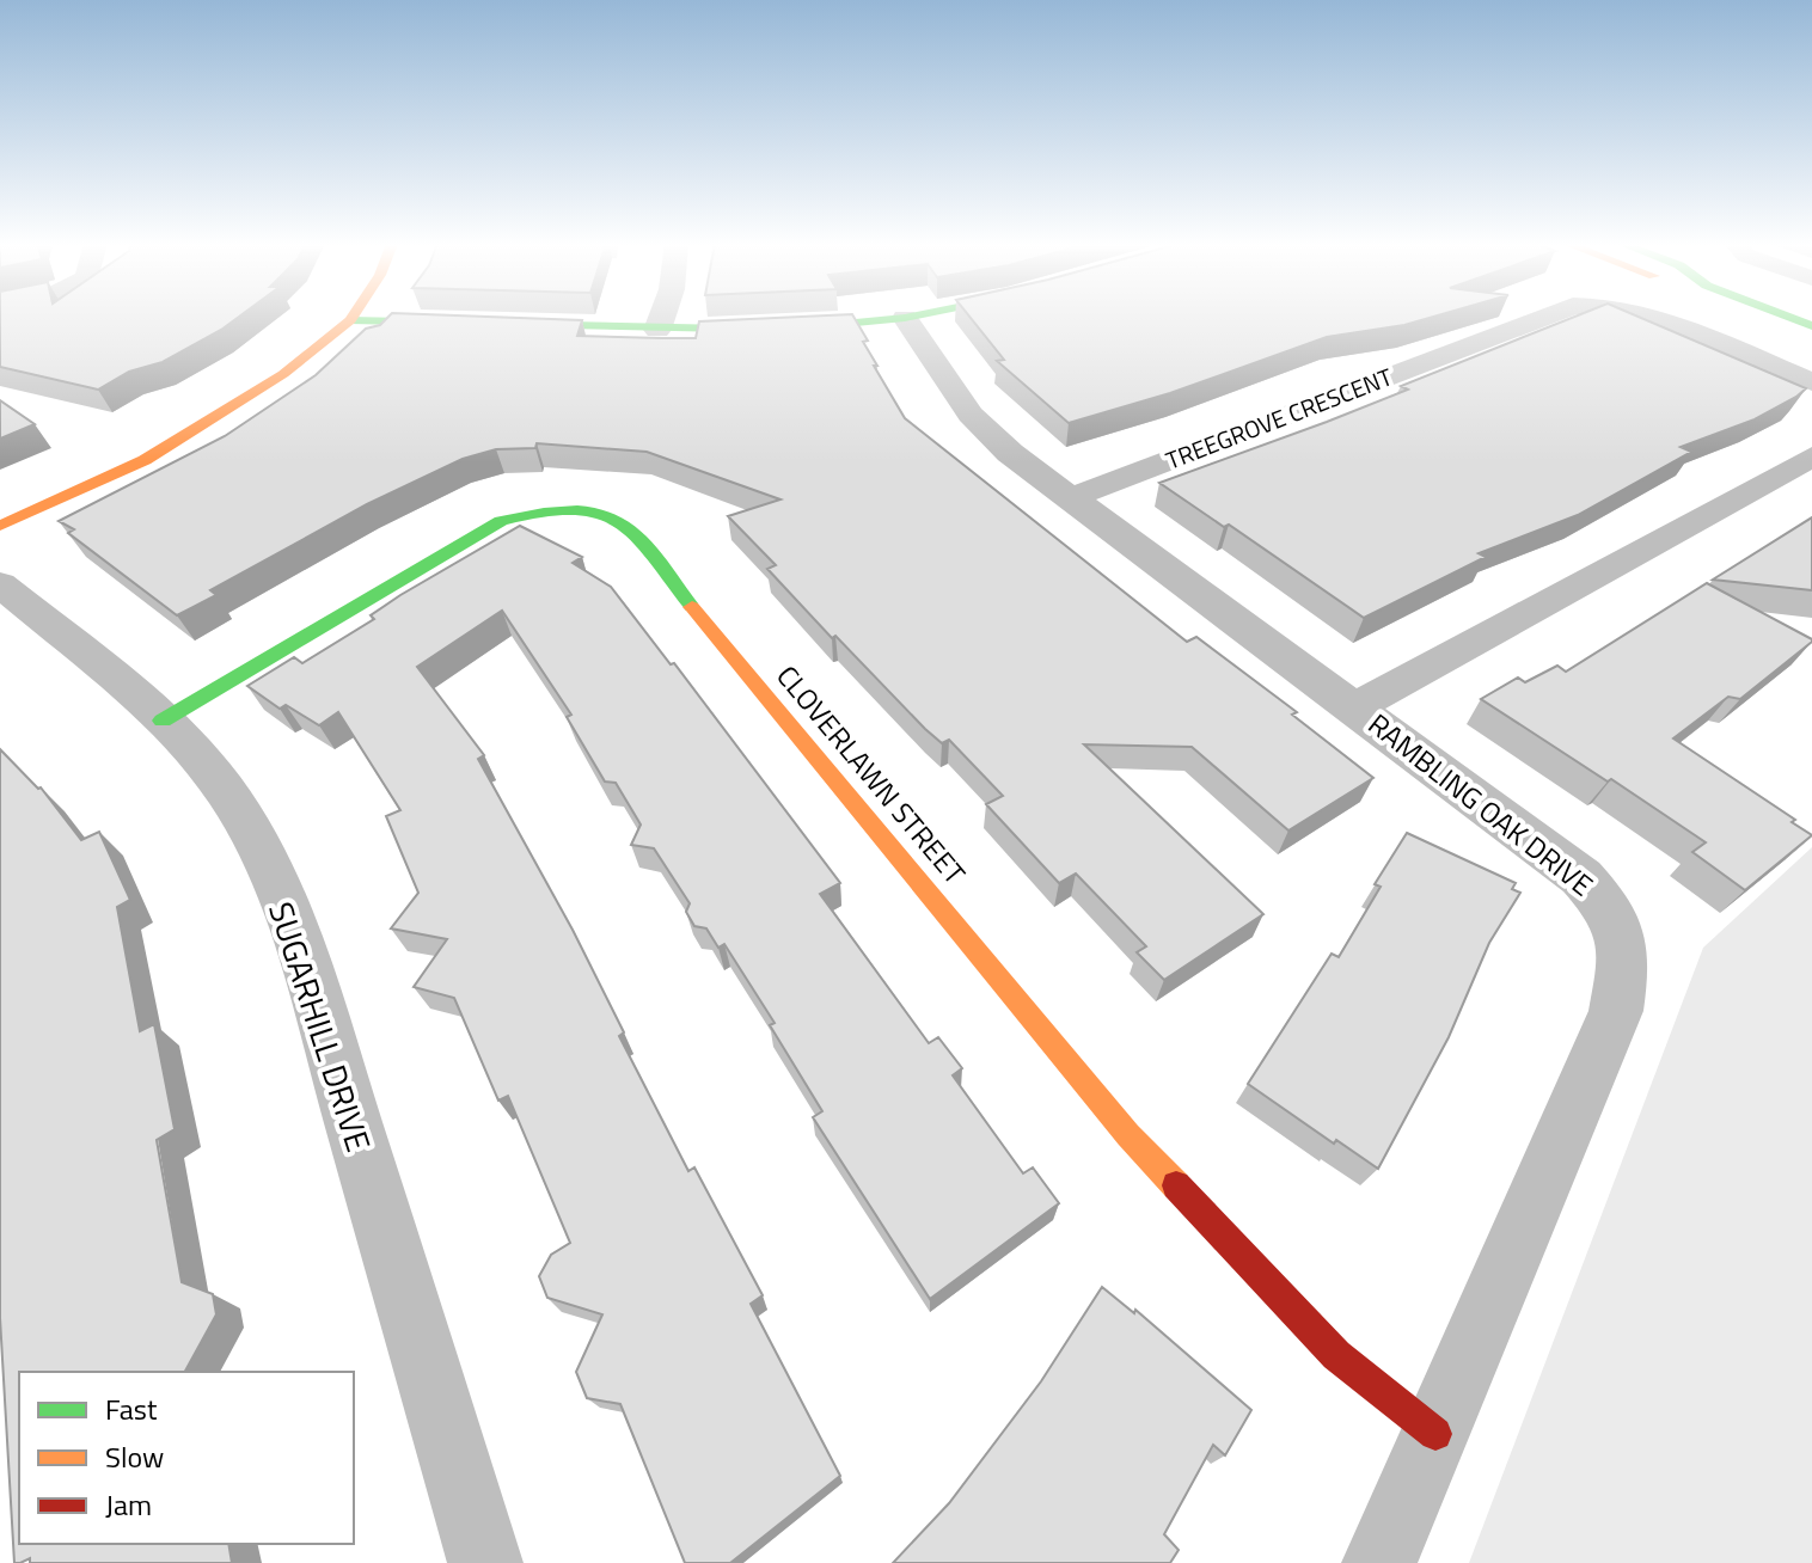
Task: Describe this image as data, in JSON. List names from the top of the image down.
{
  "streets": {
    "street": [
      "TREEGROVE CRESCENT",
      "CLOVERLAWN STREET",
      "RAMBLING OAK DRIVE",
      "SUGARHILL DRIVE"
    ]
  },
  "crossings": [
    ["TREEGROVE CRESCENT", "RAMBLING OAK DRIVE"],
    ["CLOVERLAWN STREET", "RAMBLING OAK DRIVE"],
    ["CLOVERLAWN STREET", "SUGARHILL DRIVE"]
  ],
  "legend": ["Fast", "Slow", "Jam"]
}
